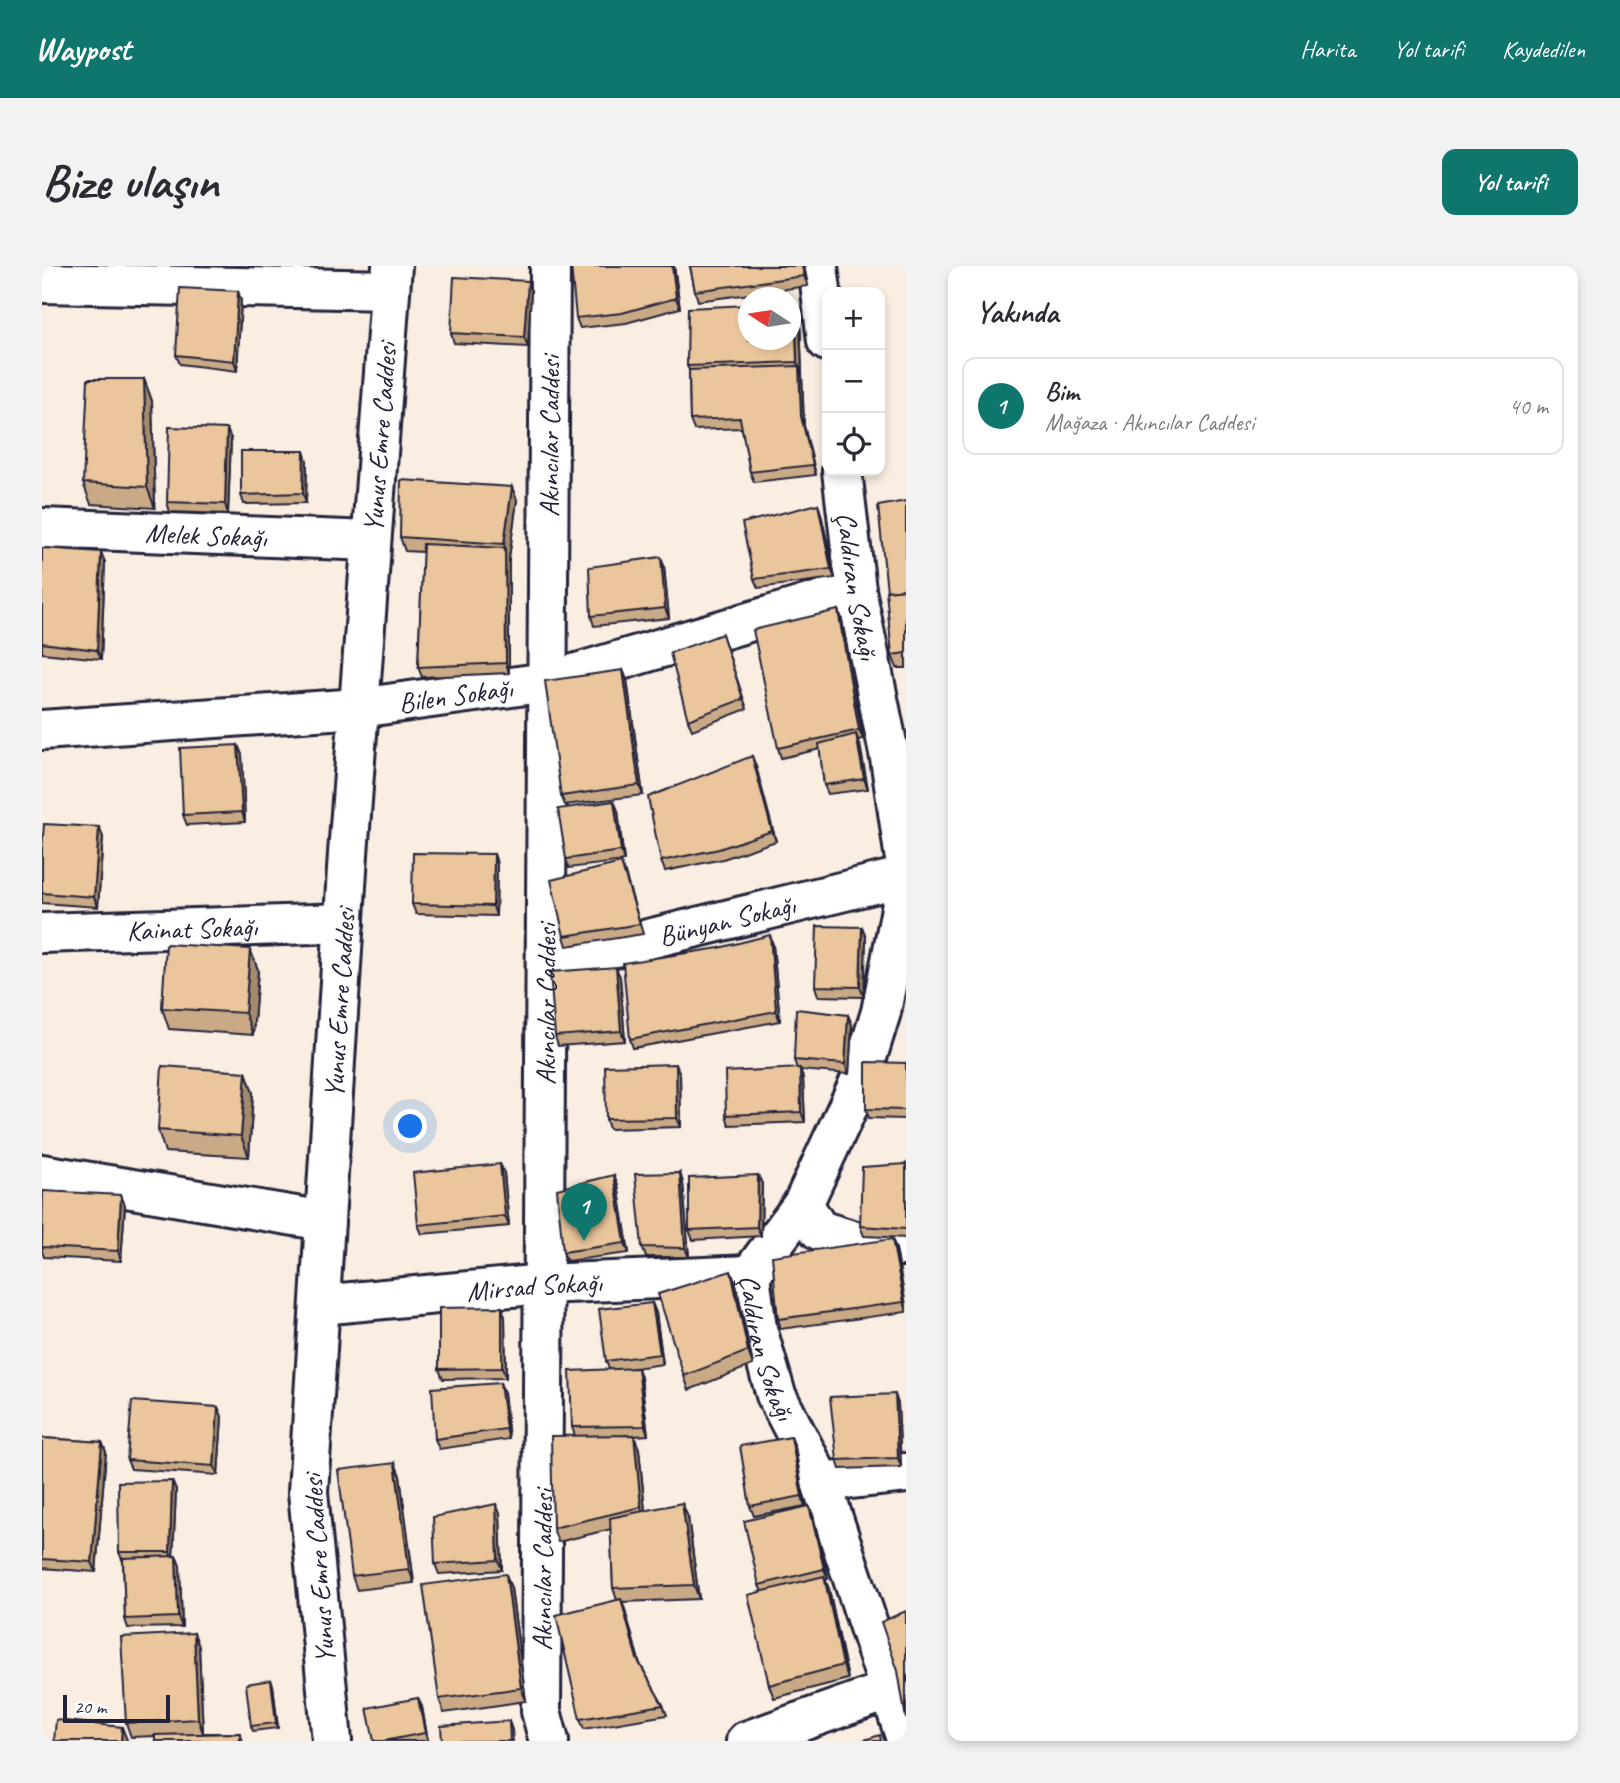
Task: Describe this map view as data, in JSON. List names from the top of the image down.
{
  "streets": {
    "street": [
      "Akıncılar Caddesi",
      "Yunus Emre Caddesi",
      "Melek Sokağı",
      "Çaldıran Sokağı",
      "Bilen Sokağı",
      "Bünyan Sokağı",
      "Kainat Sokağı",
      "Mirsad Sokağı"
    ]
  },
  "crossings": [
    ["Akıncılar Caddesi", "Bilen Sokağı"],
    ["Akıncılar Caddesi", "Bünyan Sokağı"],
    ["Akıncılar Caddesi", "Mirsad Sokağı"],
    ["Yunus Emre Caddesi", "Melek Sokağı"],
    ["Yunus Emre Caddesi", "Bilen Sokağı"],
    ["Yunus Emre Caddesi", "Kainat Sokağı"],
    ["Yunus Emre Caddesi", "Mirsad Sokağı"],
    ["Çaldıran Sokağı", "Bilen Sokağı"],
    ["Çaldıran Sokağı", "Mirsad Sokağı"]
  ],
  "scale_bar": "20 m",
  "north": "left",
  "page": {
    "header": "Waypost",
    "nav": ["Harita", "Yol tarifi", "Kaydedilen"],
    "buttons": "Yol tarifi",
    "title": "Bize ulaşın",
    "heading": "Yakında",
    "map_buttons": ["+", "−"],
    "list": [
      {
        "mark": "1",
        "name": "Bim",
        "note": "Mağaza · Akıncılar Caddesi",
        "value": "40 m"
      }
    ],
    "pins": "1",
    "scale": "20 m"
  }
}
